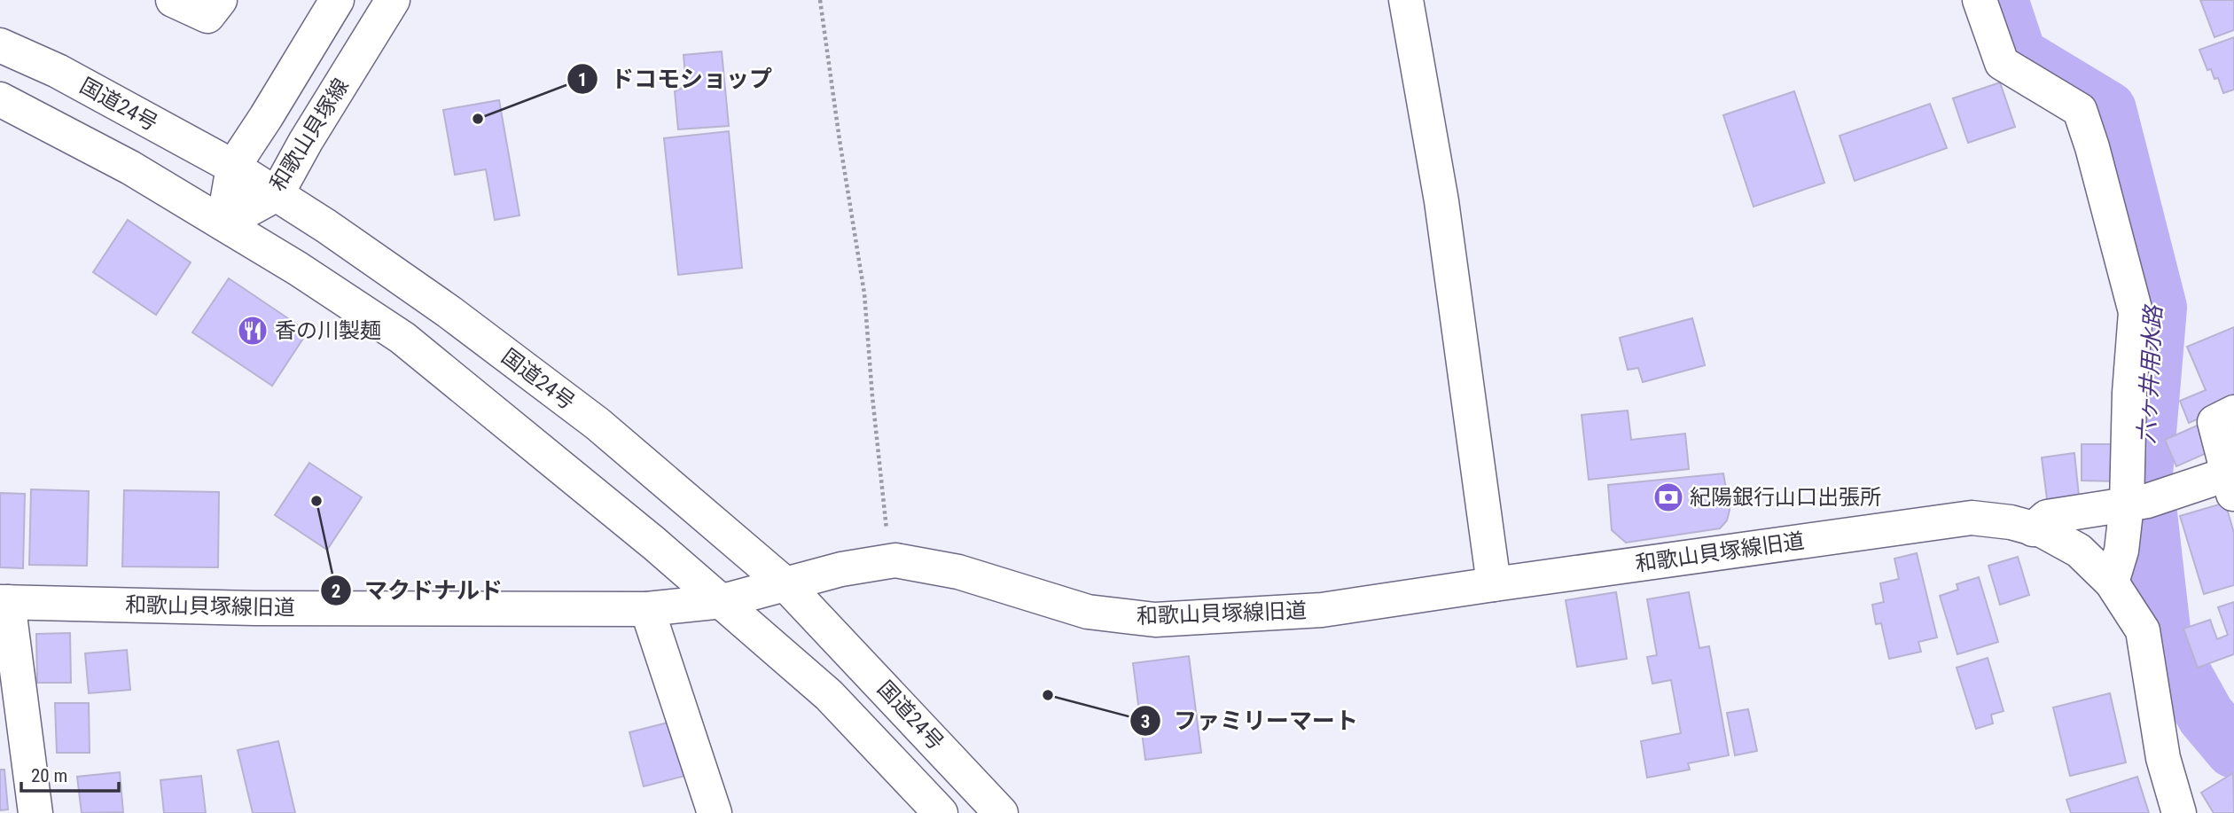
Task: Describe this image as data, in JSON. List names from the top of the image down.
{
  "streets": {
    "main road": ["国道24号", "和歌山貝塚線", "和歌山貝塚線旧道"]
  },
  "crossings": [
    ["国道24号", "和歌山貝塚線"],
    ["国道24号", "和歌山貝塚線旧道"]
  ],
  "water": ["六ヶ井用水路"],
  "places": {
    "other": ["ドコモショップ", "マクドナルド", "ファミリーマート"],
    "restaurant": ["香の川製麺"],
    "bank": ["紀陽銀行山口出張所"]
  },
  "scale_bar": "20 m"
}
